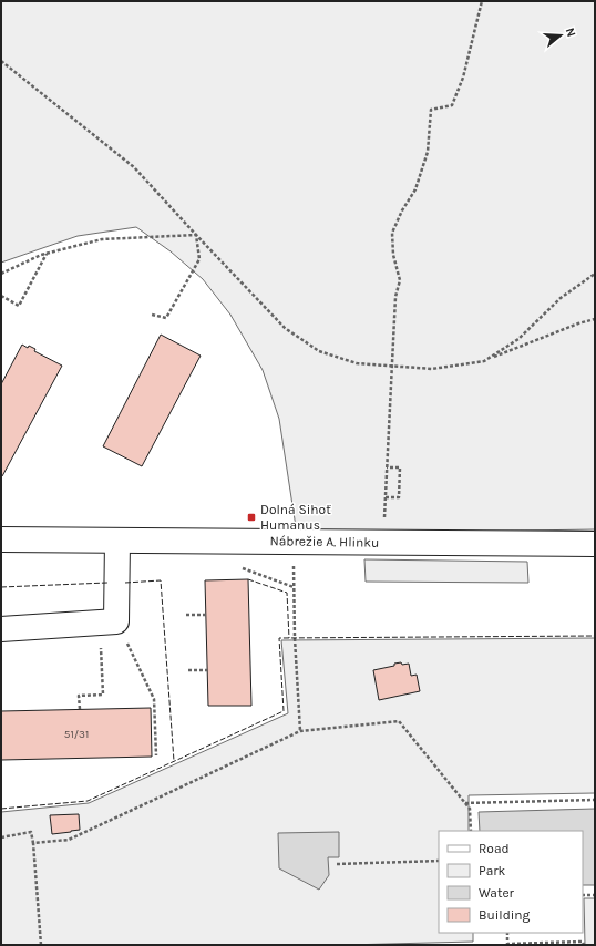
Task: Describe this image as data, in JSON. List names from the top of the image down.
{
  "streets": {
    "street": ["Nábrežie A. Hlinku"]
  },
  "places": {
    "transit": ["Dolná Sihoť Humanus"]
  },
  "house_numbers": ["51/31"],
  "legend": [
    "Road",
    "Park",
    "Water",
    "Building"
  ],
  "north": "right"
}
